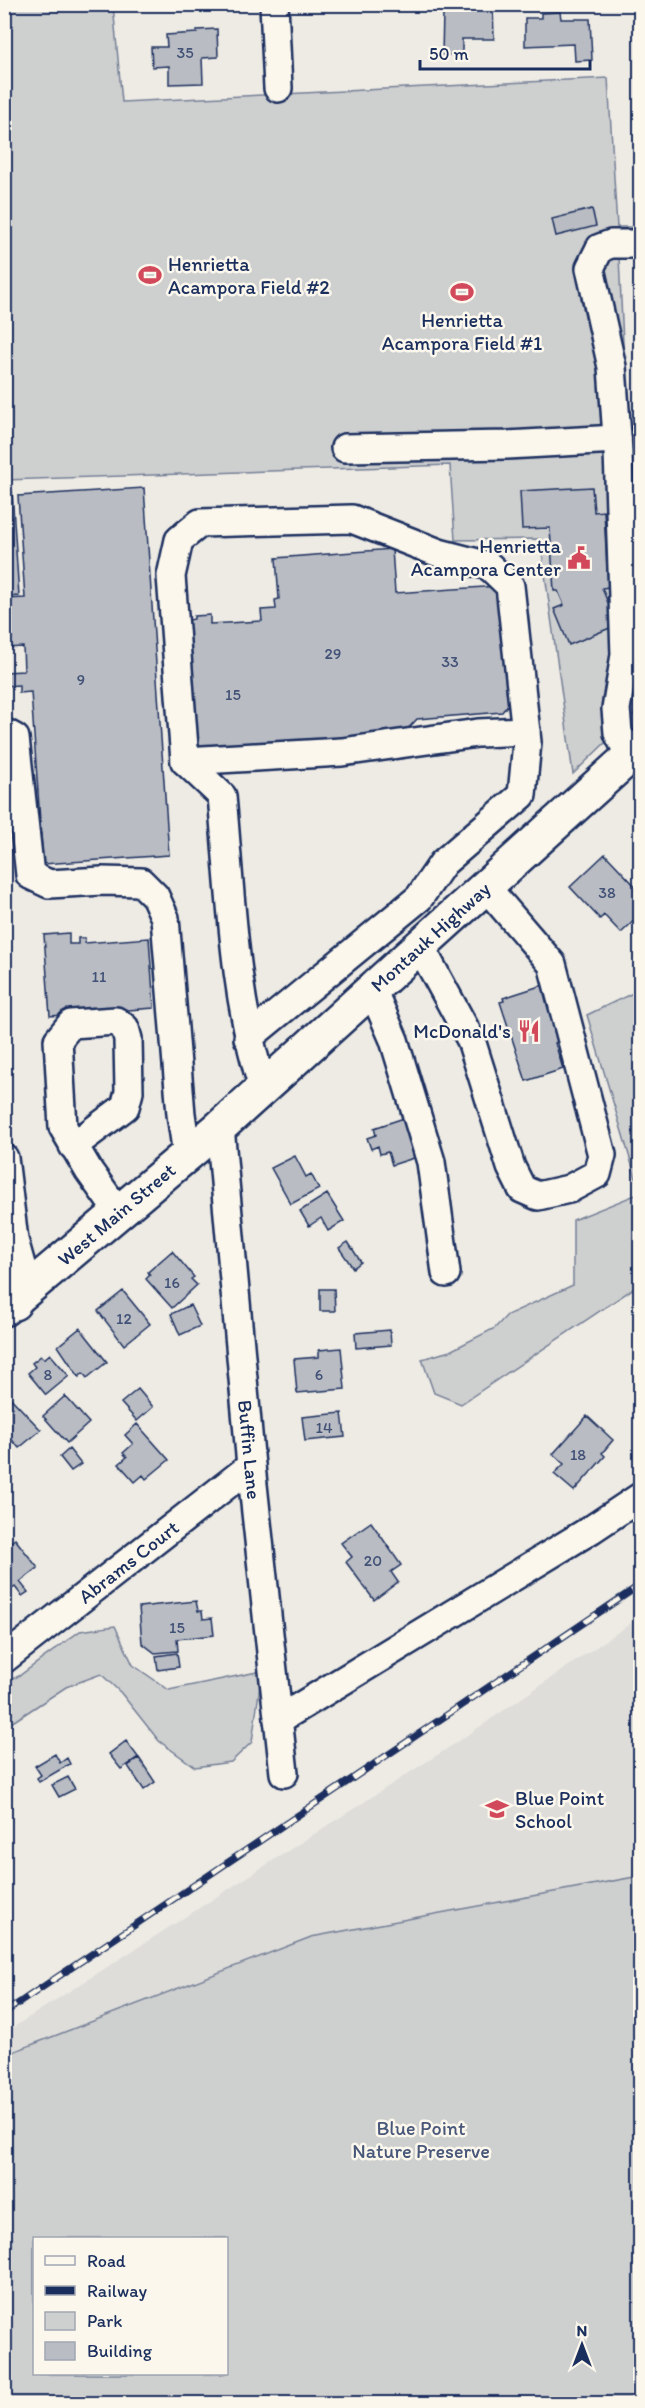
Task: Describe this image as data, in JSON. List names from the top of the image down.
{
  "streets": {
    "main road": ["Montauk Highway", "West Main Street"],
    "street": ["Buffin Lane", "Abrams Court"]
  },
  "crossings": [
    ["Montauk Highway", "West Main Street"],
    ["Montauk Highway", "Buffin Lane"],
    ["West Main Street", "Buffin Lane"],
    ["Buffin Lane", "Abrams Court"]
  ],
  "parks": ["Blue Point Nature Preserve"],
  "places": {
    "sports": ["Henrietta Acampora Field #2", "Henrietta Acampora Field #1"],
    "public building": ["Henrietta Acampora Center"],
    "restaurant": ["McDonald's"],
    "school or university": ["Blue Point School"]
  },
  "house_numbers": [
    "35",
    "29",
    "33",
    "9",
    "15",
    "38",
    "11",
    "16",
    "12",
    "8",
    "6",
    "14",
    "18",
    "20",
    "15"
  ],
  "legend": [
    "Road",
    "Railway",
    "Park",
    "Building"
  ],
  "scale_bar": "50 m",
  "north": "top"
}
